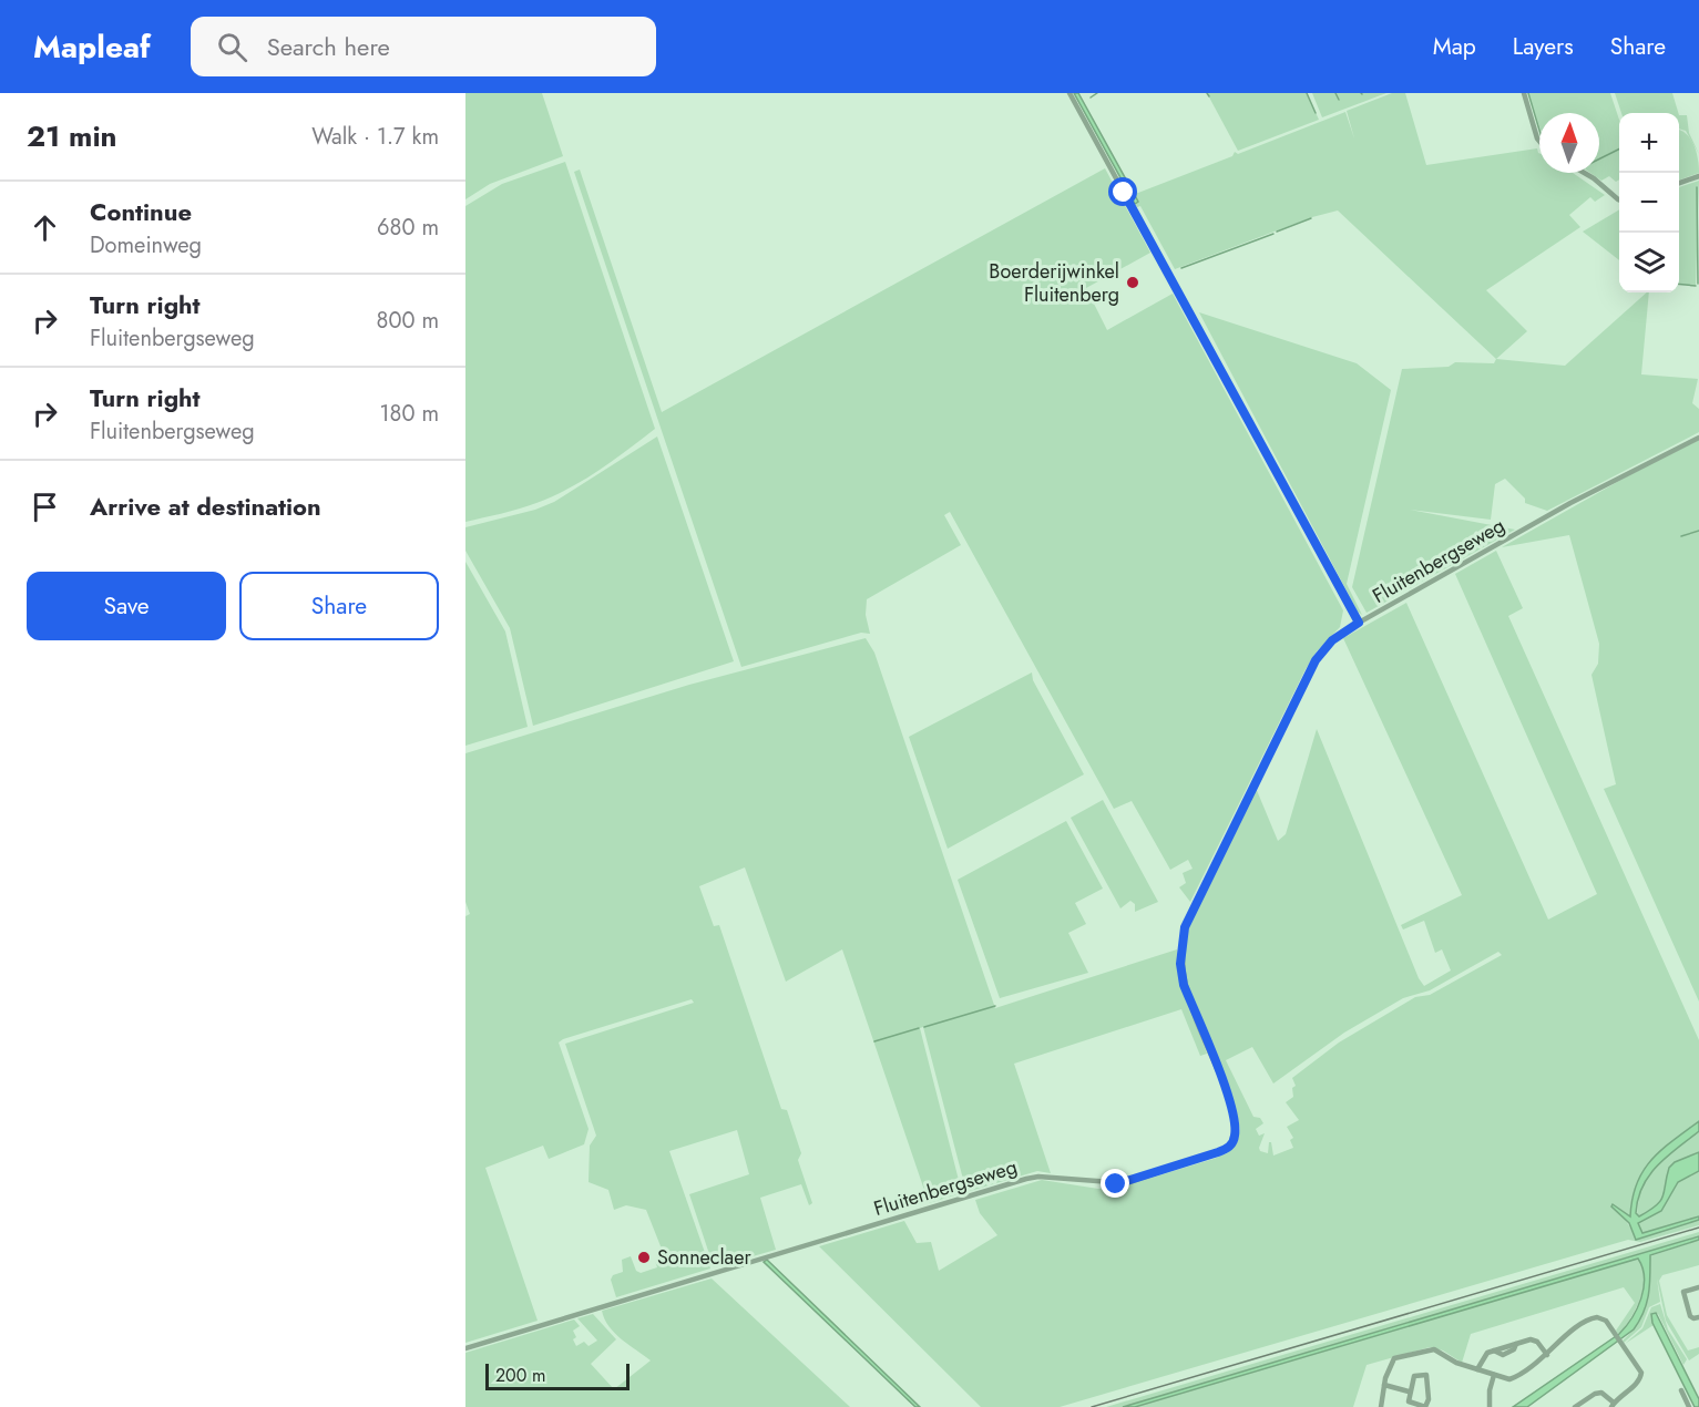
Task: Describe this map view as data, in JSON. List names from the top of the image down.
{
  "streets": {
    "street": ["Fluitenbergseweg"]
  },
  "places": ["Boerderijwinkel Fluitenberg", "Sonneclaer"],
  "scale_bar": "200 m",
  "north": "top",
  "page": {
    "header": "Mapleaf",
    "search": "Search here",
    "nav": ["Map", "Layers", "Share"],
    "heading": ["21 min", "Walk · 1.7 km"],
    "map_buttons": ["+", "−"],
    "list": [
      ["Continue", "Domeinweg", "680 m"],
      ["Turn right", "Fluitenbergseweg", "800 m"],
      ["Turn right", "Fluitenbergseweg", "180 m"],
      "Arrive at destination"
    ],
    "buttons": ["Save", "Share"],
    "scale": "200 m"
  }
}
